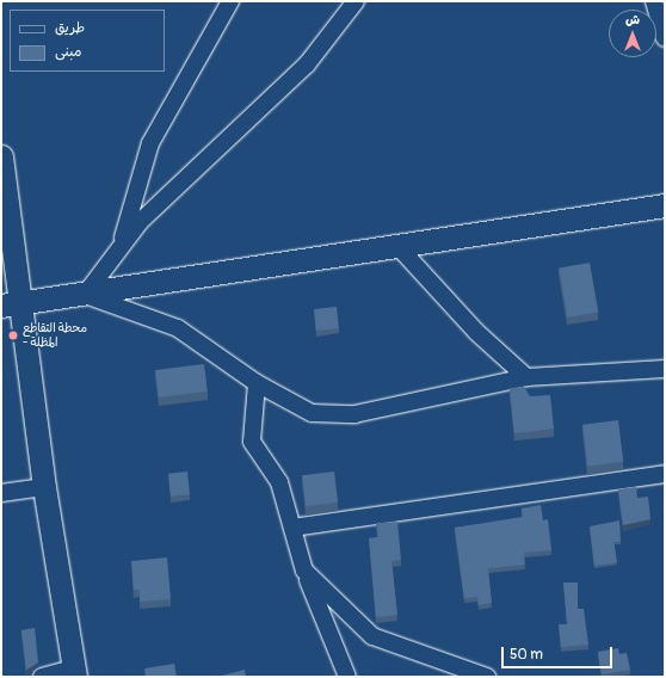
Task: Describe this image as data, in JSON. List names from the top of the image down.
{
  "places": ["محطة التقاطع - المظلة"],
  "legend": ["طريق", "مبنى"],
  "scale_bar": "50 m",
  "north": "top"
}
